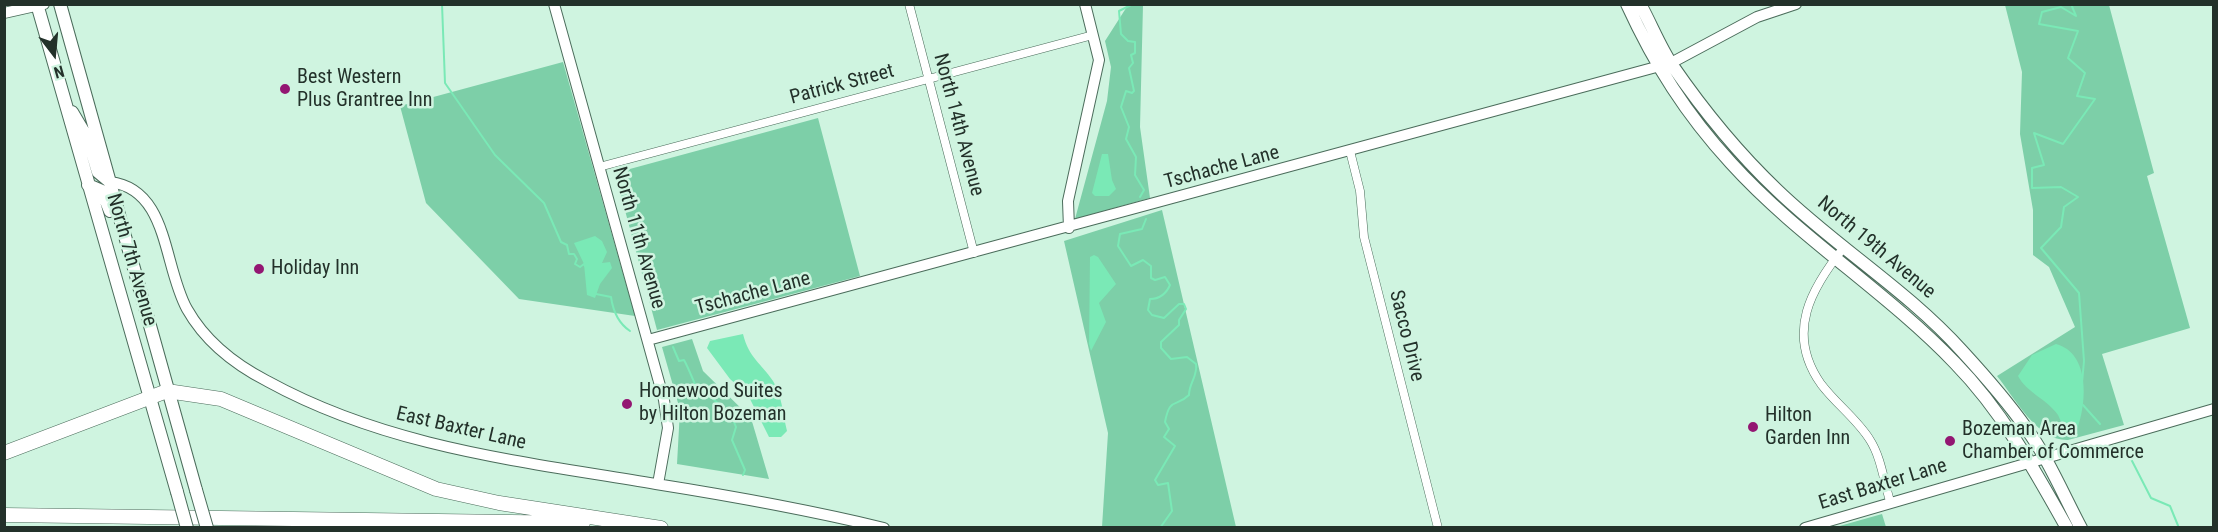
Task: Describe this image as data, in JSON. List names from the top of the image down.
{
  "streets": {
    "main road": ["North 19th Avenue", "North 7th Avenue"],
    "street": [
      "Patrick Street",
      "North 14th Avenue",
      "Tschache Lane",
      "North 11th Avenue",
      "Sacco Drive",
      "East Baxter Lane"
    ]
  },
  "crossings": [
    ["Patrick Street", "North 14th Avenue"],
    ["Patrick Street", "North 11th Avenue"],
    ["North 14th Avenue", "Tschache Lane"],
    ["Tschache Lane", "North 11th Avenue"],
    ["Tschache Lane", "North 19th Avenue"],
    ["Tschache Lane", "Sacco Drive"],
    ["North 11th Avenue", "East Baxter Lane"],
    ["North 19th Avenue", "East Baxter Lane"],
    ["North 7th Avenue", "East Baxter Lane"]
  ],
  "places": [
    "Best Western Plus Grantree Inn",
    "Holiday Inn",
    "Homewood Suites by Hilton Bozeman",
    "Hilton Garden Inn",
    "Bozeman Area Chamber of Commerce"
  ],
  "north": "bottom"
}
